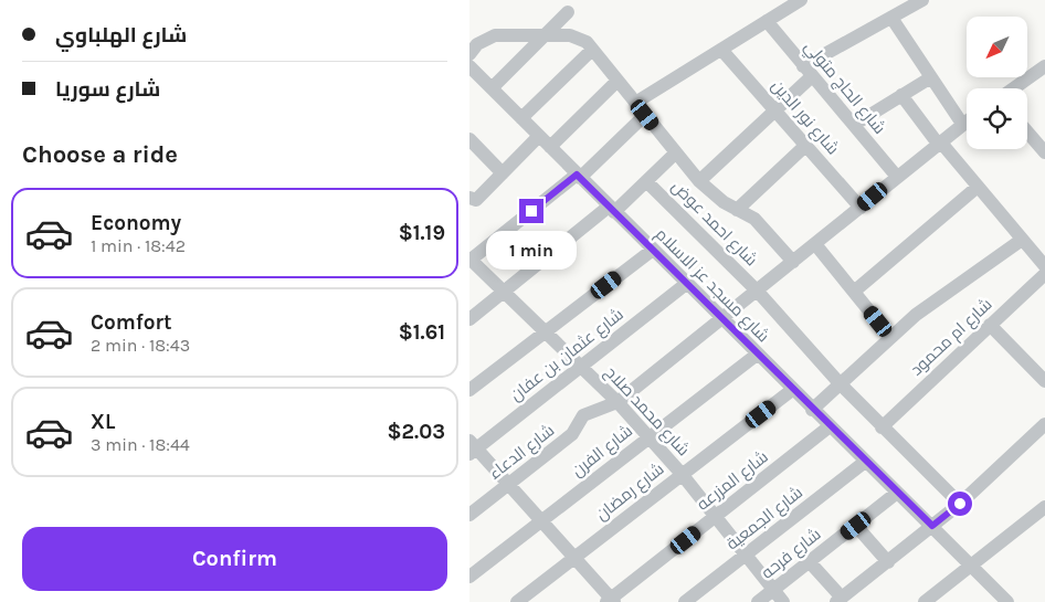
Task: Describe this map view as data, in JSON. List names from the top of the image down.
{
  "streets": {
    "street": [
      "شارع الحاج متولي",
      "شارع نور الدين",
      "شارع احمد عوض",
      "شارع مسجد عز الاسلام",
      "شارع ام محمود",
      "شارع عثمان بن عفان",
      "شارع محمد صلاح",
      "شارع الفرن",
      "شارع الدعاء",
      "شارع المزرعه",
      "شارع رمضان",
      "شارع الجمعية",
      "شارع فرحه"
    ]
  },
  "crossings": [
    ["شارع الحاج متولي", "شارع الدعاء"],
    ["شارع نور الدين", "شارع الدعاء"],
    ["شارع احمد عوض", "شارع ام محمود"],
    ["شارع احمد عوض", "شارع الدعاء"],
    ["شارع مسجد عز الاسلام", "شارع عثمان بن عفان"],
    ["شارع مسجد عز الاسلام", "شارع الفرن"],
    ["شارع مسجد عز الاسلام", "شارع الدعاء"],
    ["شارع مسجد عز الاسلام", "شارع المزرعه"],
    ["شارع مسجد عز الاسلام", "شارع رمضان"],
    ["شارع مسجد عز الاسلام", "شارع الجمعية"],
    ["شارع مسجد عز الاسلام", "شارع فرحه"],
    ["شارع عثمان بن عفان", "شارع محمد صلاح"],
    ["شارع محمد صلاح", "شارع الفرن"],
    ["شارع محمد صلاح", "شارع الدعاء"],
    ["شارع محمد صلاح", "شارع المزرعه"],
    ["شارع محمد صلاح", "شارع رمضان"],
    ["شارع محمد صلاح", "شارع الجمعية"],
    ["شارع محمد صلاح", "شارع فرحه"]
  ],
  "north": "bottom left",
  "page": {
    "banner": ["شارع الهلباوي", "شارع سوريا"],
    "heading": "Choose a ride",
    "list": [
      {
        "name": "Economy",
        "note": "1 min · 18:42",
        "value": "$1.19"
      },
      {
        "name": "Comfort",
        "note": "2 min · 18:43",
        "value": "$1.61"
      },
      {
        "name": "XL",
        "note": "3 min · 18:44",
        "value": "$2.03"
      }
    ],
    "bubble": "1 min",
    "buttons": "Confirm"
  }
}
